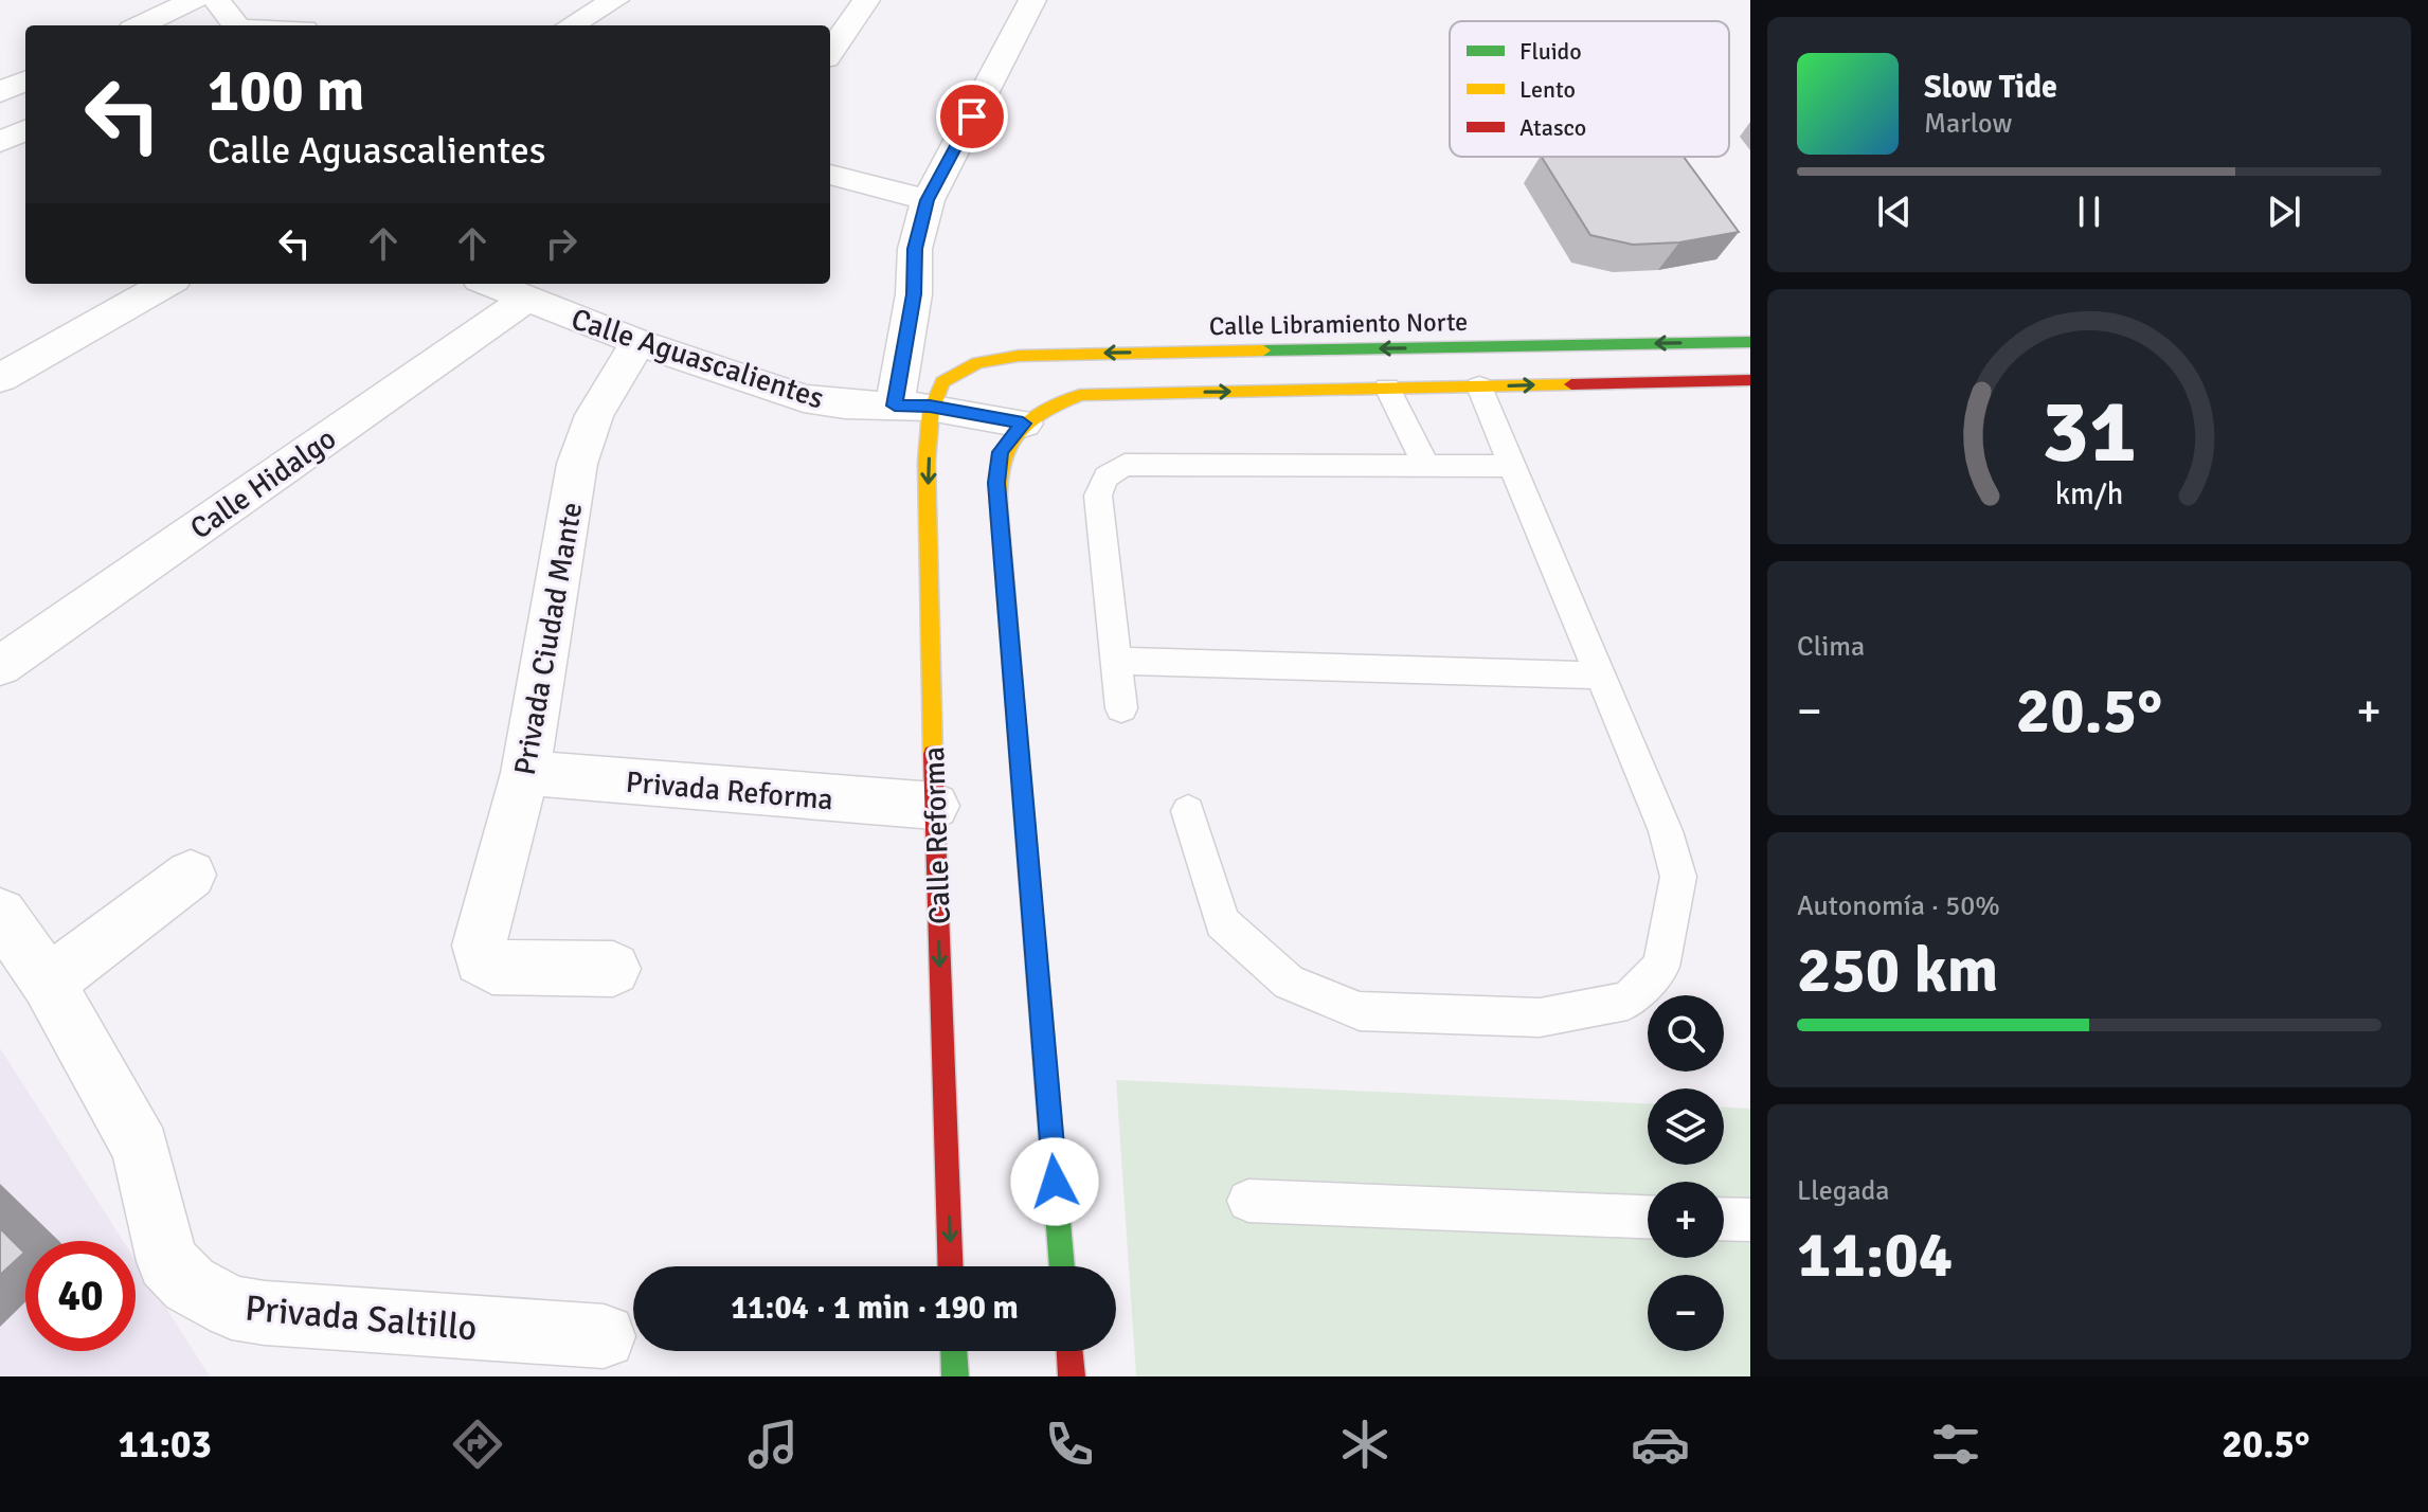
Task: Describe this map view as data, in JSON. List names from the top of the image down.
{
  "streets": {
    "street": [
      "Calle Libramiento Norte",
      "Calle Aguascalientes",
      "Calle Hidalgo",
      "Privada Ciudad Mante",
      "Privada Reforma",
      "Calle Reforma",
      "Privada Saltillo"
    ]
  },
  "crossings": [
    ["Calle Libramiento Norte", "Calle Aguascalientes"],
    ["Calle Libramiento Norte", "Calle Reforma"],
    ["Calle Aguascalientes", "Calle Hidalgo"],
    ["Calle Aguascalientes", "Privada Ciudad Mante"],
    ["Calle Aguascalientes", "Calle Reforma"],
    ["Privada Ciudad Mante", "Privada Reforma"],
    ["Privada Reforma", "Calle Reforma"]
  ],
  "legend": ["Fluido", "Lento", "Atasco"],
  "page": {
    "turn": ["100 m", "Calle Aguascalientes"],
    "song": ["Slow Tide", "Marlow"],
    "tile": [
      "Clima",
      ["Autonomía · 50%", "250 km"],
      ["Llegada", "11:04"]
    ],
    "heat": ["−", "20.5°", "+"],
    "map_buttons": ["+", "−"],
    "limit": "40",
    "trip": "11:04 · 1 min · 190 m",
    "tabs": ["11:03", "20.5°"],
    "gauge": ["31", "km/h"]
  }
}
